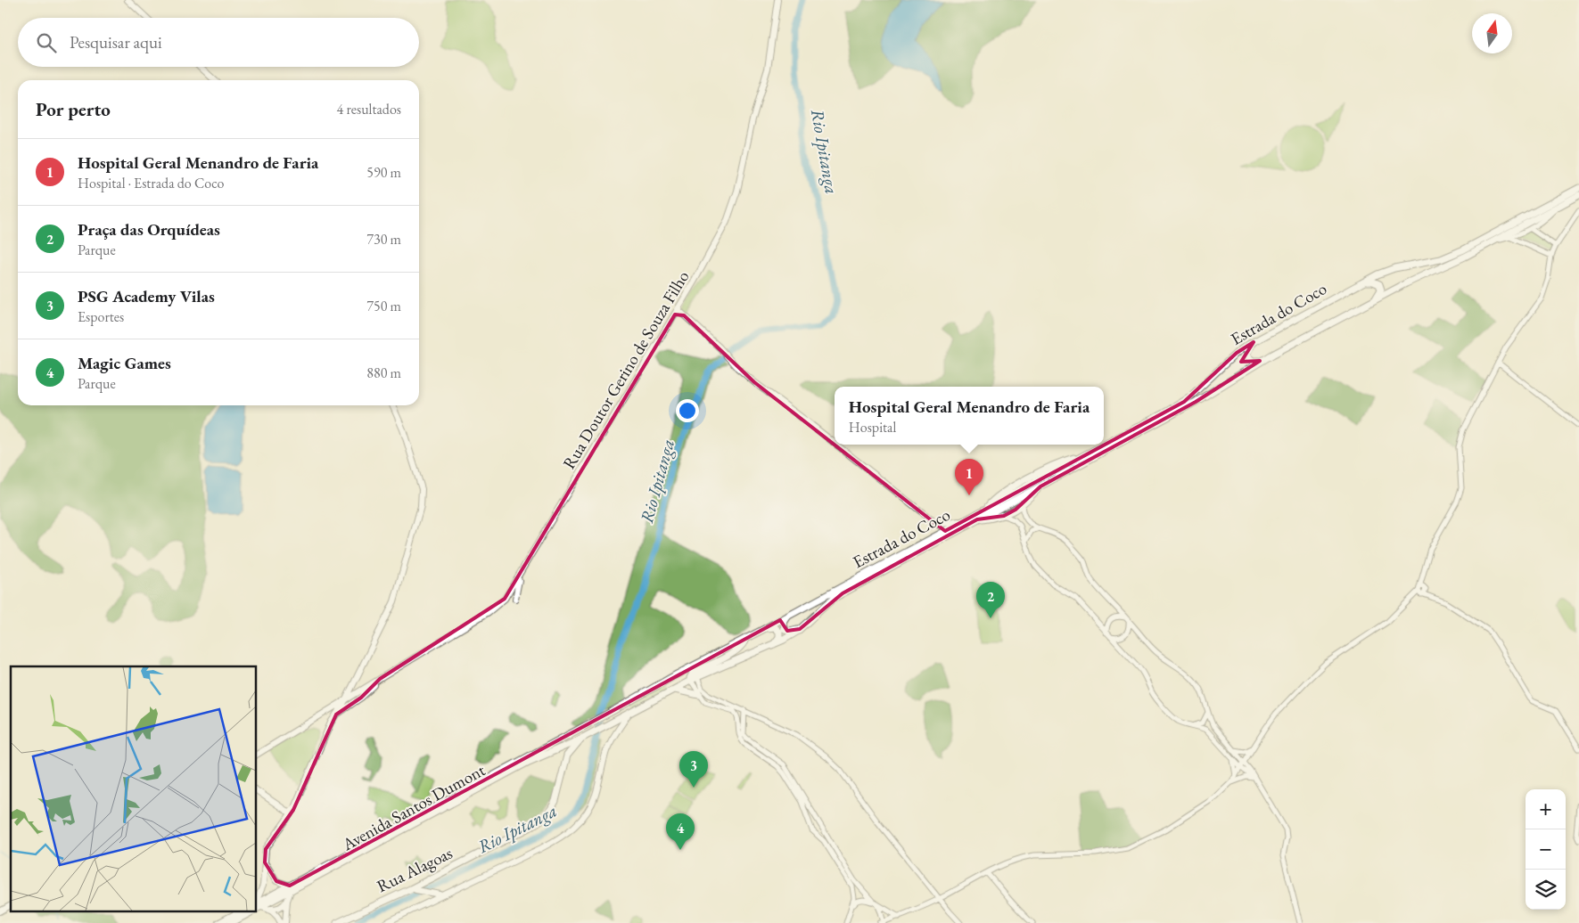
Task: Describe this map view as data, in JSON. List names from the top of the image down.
{
  "streets": {
    "main road": [
      "Estrada do Coco",
      "Rua Doutor Gerino de Souza Filho",
      "Avenida Santos Dumont",
      "Rua Alagoas"
    ]
  },
  "crossings": [
    ["Estrada do Coco", "Avenida Santos Dumont"],
    ["Avenida Santos Dumont", "Rua Alagoas"]
  ],
  "water": ["Rio Ipitanga"],
  "north": "top",
  "page": {
    "search": "Pesquisar aqui",
    "heading": ["Por perto", "4 resultados"],
    "list": [
      {
        "mark": "1",
        "name": "Hospital Geral Menandro de Faria",
        "note": "Hospital · Estrada do Coco",
        "value": "590 m"
      },
      {
        "mark": "2",
        "name": "Praça das Orquídeas",
        "note": "Parque",
        "value": "730 m"
      },
      {
        "mark": "3",
        "name": "PSG Academy Vilas",
        "note": "Esportes",
        "value": "750 m"
      },
      {
        "mark": "4",
        "name": "Magic Games",
        "note": "Parque",
        "value": "880 m"
      }
    ],
    "popup": ["Hospital Geral Menandro de Faria", "Hospital"],
    "pins": [
      "1",
      "2",
      "3",
      "4"
    ],
    "map_buttons": ["+", "−"]
  }
}
